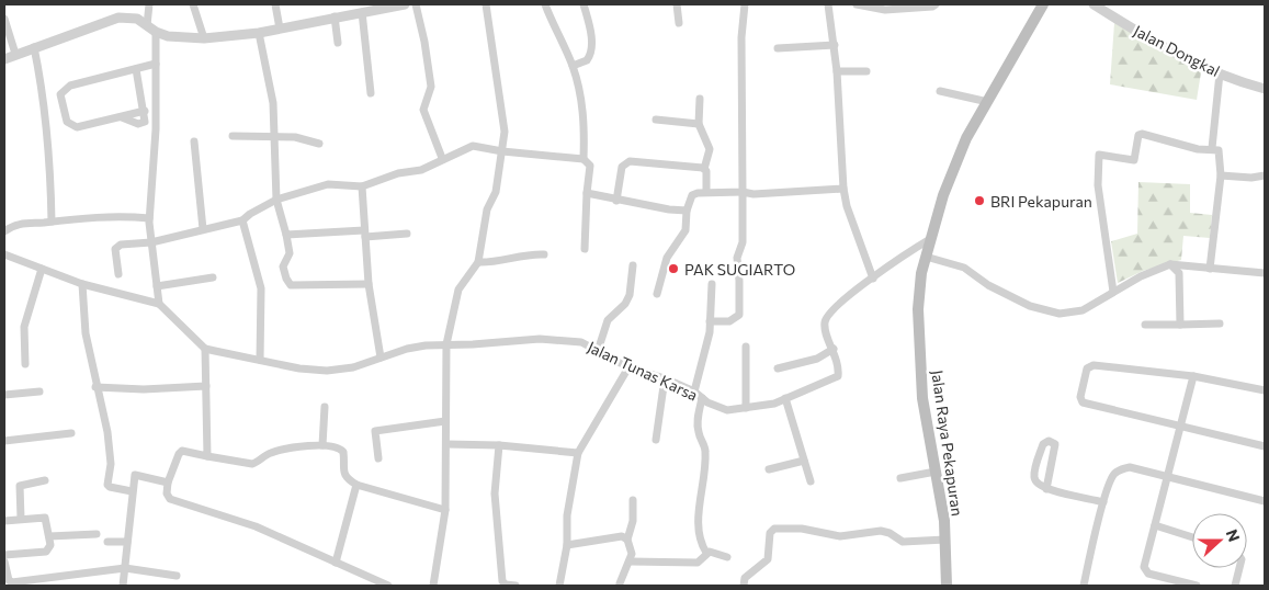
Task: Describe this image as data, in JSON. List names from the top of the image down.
{
  "streets": {
    "main road": ["Jalan Raya Pekapuran"],
    "street": ["Jalan Dongkal", "Jalan Tunas Karsa"]
  },
  "crossings": [
    ["Jalan Tunas Karsa", "Jalan Raya Pekapuran"]
  ],
  "places": ["BRI Pekapuran", "PAK SUGIARTO"],
  "north": "right"
}
